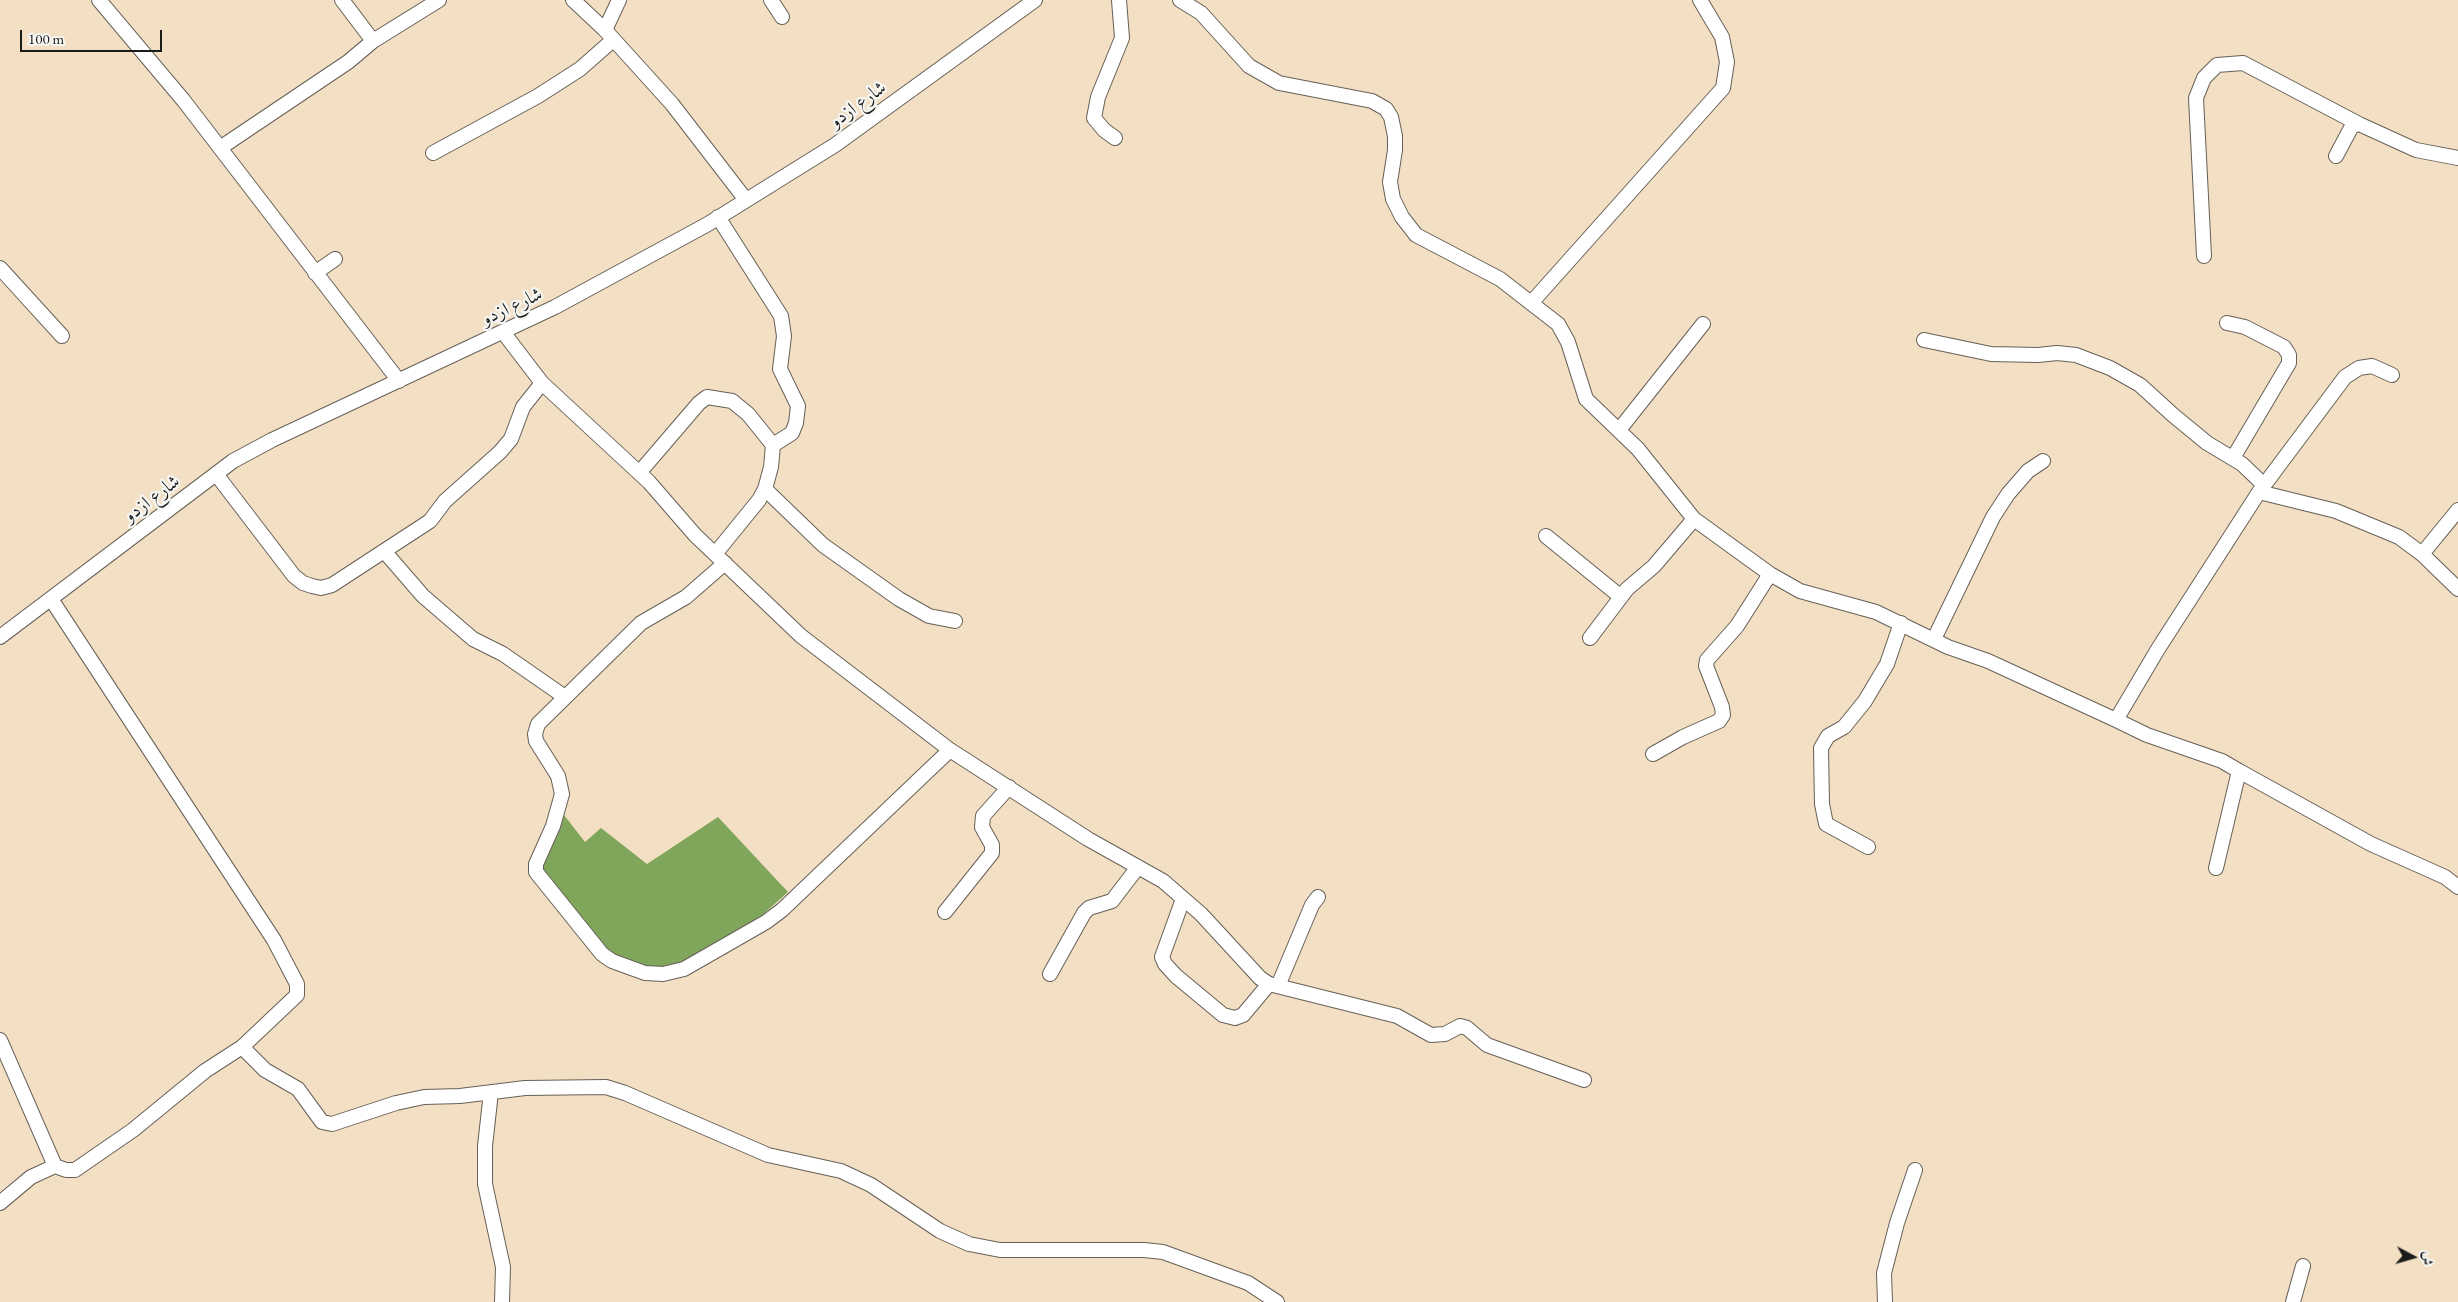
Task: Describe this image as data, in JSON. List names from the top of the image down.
{
  "streets": {
    "street": ["شارع ازدو"]
  },
  "scale_bar": "100 m",
  "north": "right"
}
